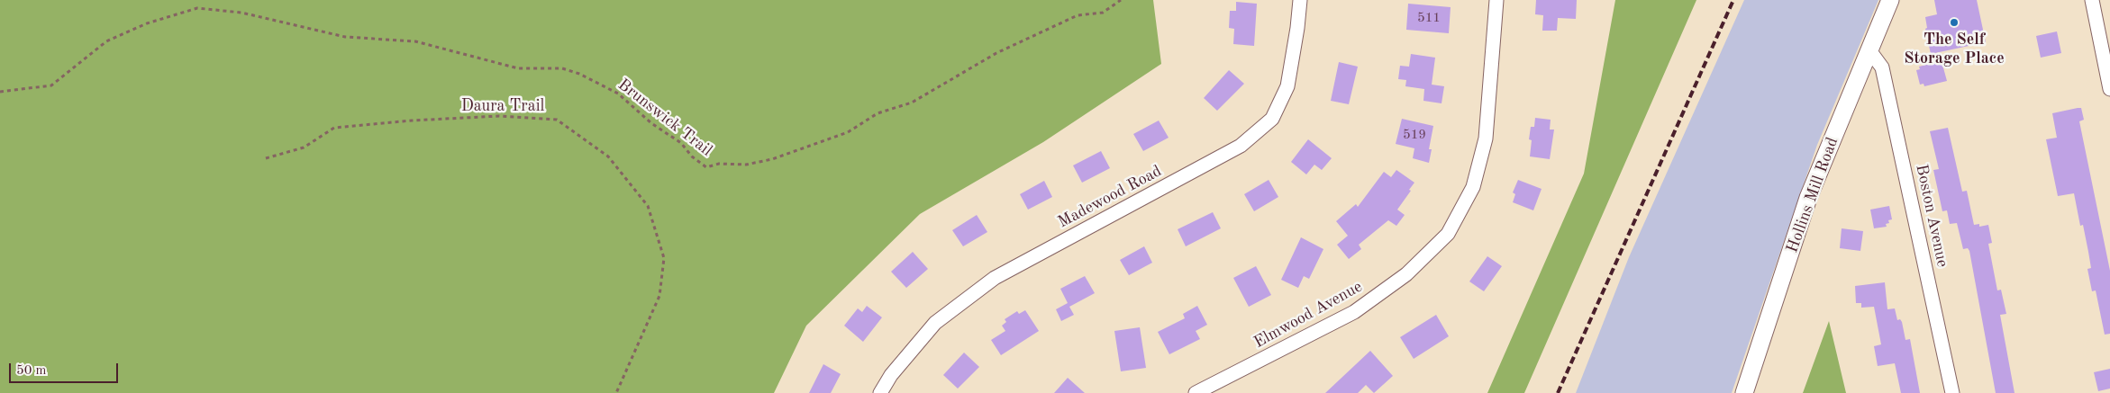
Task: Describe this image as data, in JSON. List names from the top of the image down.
{
  "streets": {
    "street": [
      "Hollins Mill Road",
      "Madewood Road",
      "Boston Avenue",
      "Elmwood Avenue"
    ],
    "path": ["Daura Trail", "Brunswick Trail"]
  },
  "crossings": [
    ["Hollins Mill Road", "Boston Avenue"]
  ],
  "places": ["The Self Storage Place"],
  "house_numbers": ["511", "519"],
  "scale_bar": "50 m"
}
